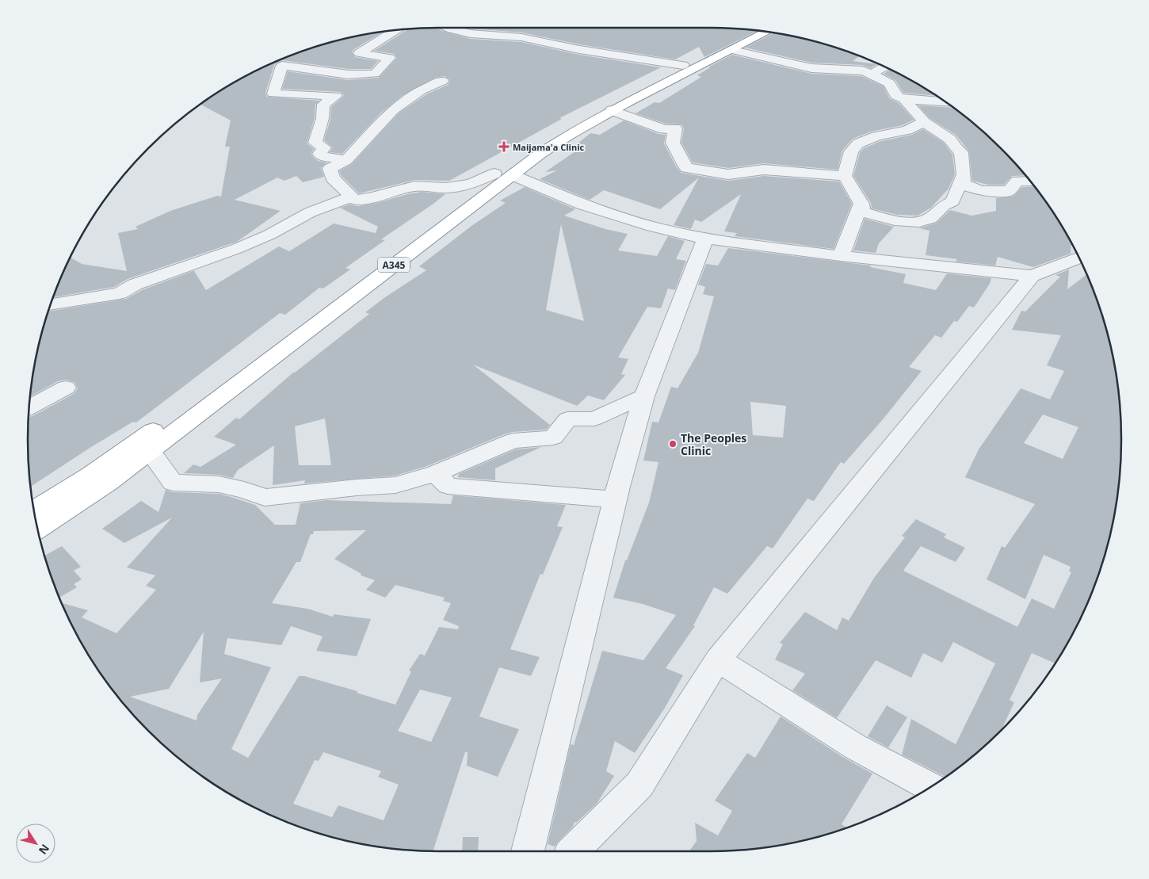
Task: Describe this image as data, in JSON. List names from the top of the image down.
{
  "streets": {
    "highway": ["A345"]
  },
  "places": {
    "health": ["Maijama'a Clinic"],
    "other": ["The Peoples Clinic"]
  },
  "north": "bottom right"
}
